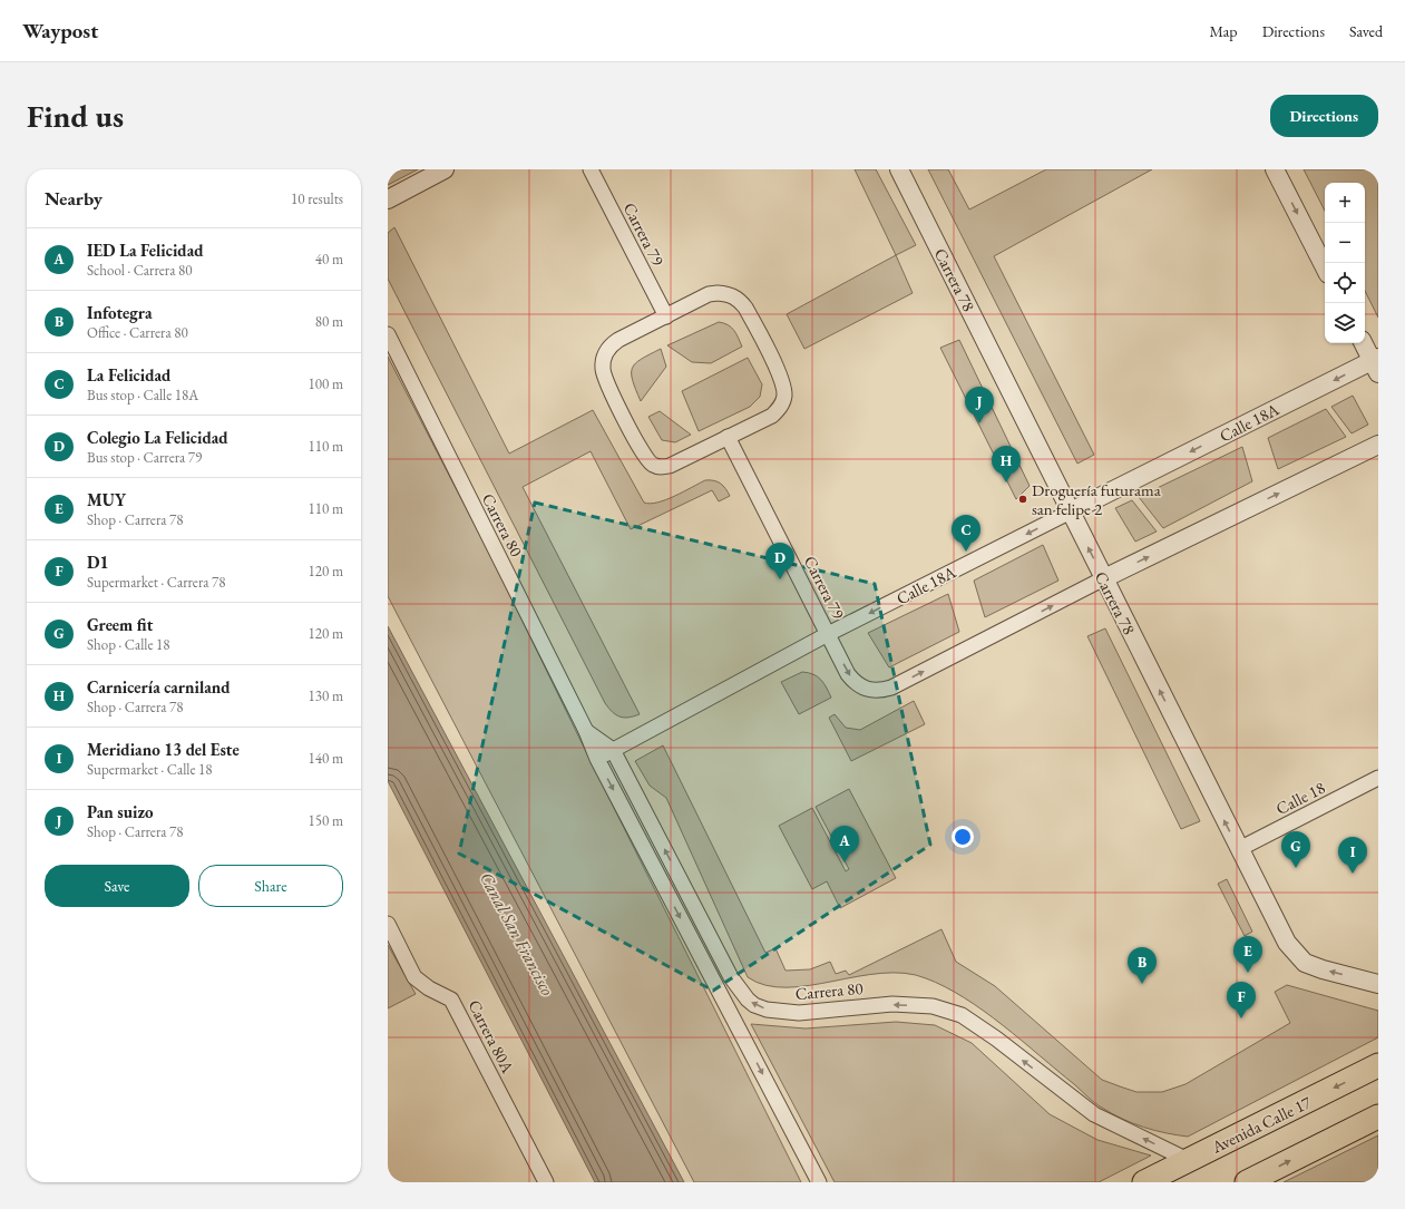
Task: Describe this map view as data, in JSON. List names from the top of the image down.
{
  "streets": {
    "main road": ["Avenida Calle 17"],
    "street": [
      "Carrera 79",
      "Carrera 78",
      "Calle 18A",
      "Carrera 80",
      "Calle 18",
      "Carrera 80A"
    ]
  },
  "crossings": [
    ["Carrera 79", "Carrera 78"],
    ["Carrera 79", "Calle 18A"],
    ["Carrera 78", "Calle 18A"],
    ["Carrera 78", "Calle 18"],
    ["Calle 18A", "Carrera 80"],
    ["Carrera 80", "Avenida Calle 17"]
  ],
  "one_way": ["Carrera 79", "Carrera 78"],
  "water": ["Canal San Francisco"],
  "places": ["Droguería futurama san felipe 2"],
  "page": {
    "header": "Waypost",
    "nav": ["Map", "Directions", "Saved"],
    "buttons": [
      "Directions",
      ["Save", "Share"]
    ],
    "title": "Find us",
    "heading": ["Nearby", "10 results"],
    "map_buttons": ["+", "−"],
    "list": [
      {
        "mark": "A",
        "name": "IED La Felicidad",
        "note": "School · Carrera 80",
        "value": "40 m"
      },
      {
        "mark": "B",
        "name": "Infotegra",
        "note": "Office · Carrera 80",
        "value": "80 m"
      },
      {
        "mark": "C",
        "name": "La Felicidad",
        "note": "Bus stop · Calle 18A",
        "value": "100 m"
      },
      {
        "mark": "D",
        "name": "Colegio La Felicidad",
        "note": "Bus stop · Carrera 79",
        "value": "110 m"
      },
      {
        "mark": "E",
        "name": "MUY",
        "note": "Shop · Carrera 78",
        "value": "110 m"
      },
      {
        "mark": "F",
        "name": "D1",
        "note": "Supermarket · Carrera 78",
        "value": "120 m"
      },
      {
        "mark": "G",
        "name": "Greem fit",
        "note": "Shop · Calle 18",
        "value": "120 m"
      },
      {
        "mark": "H",
        "name": "Carnicería carniland",
        "note": "Shop · Carrera 78",
        "value": "130 m"
      },
      {
        "mark": "I",
        "name": "Meridiano 13 del Este",
        "note": "Supermarket · Calle 18",
        "value": "140 m"
      },
      {
        "mark": "J",
        "name": "Pan suizo",
        "note": "Shop · Carrera 78",
        "value": "150 m"
      }
    ],
    "pins": [
      "J",
      "H",
      "C",
      "D",
      "A",
      "G",
      "I",
      "E",
      "B",
      "F"
    ]
  }
}
